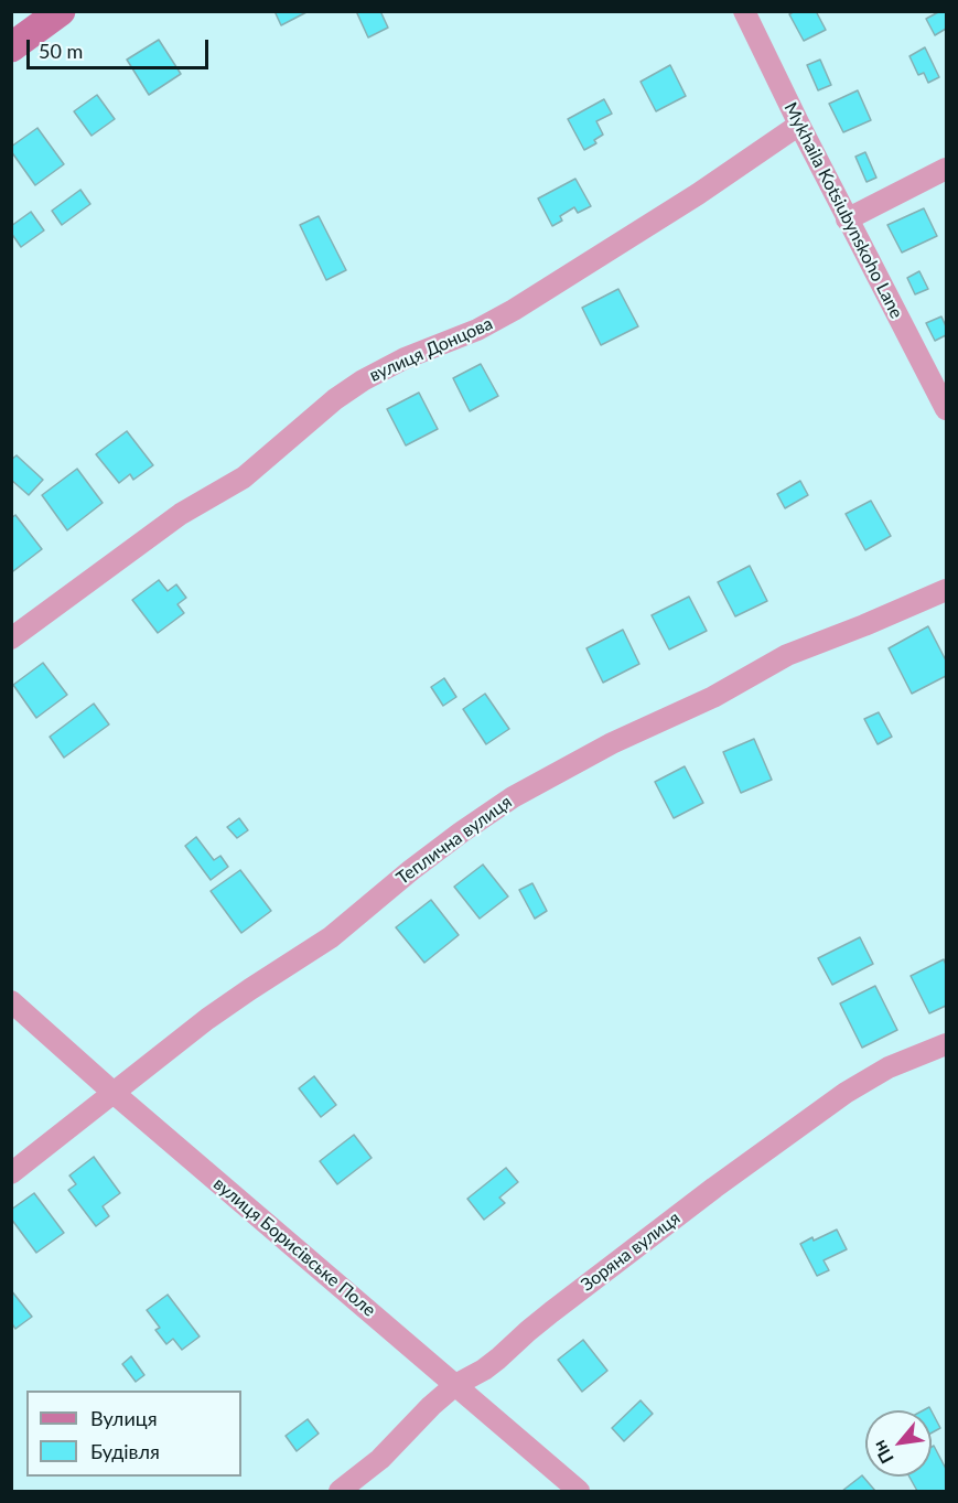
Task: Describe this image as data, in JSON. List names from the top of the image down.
{
  "streets": {
    "street": [
      "Mykhaila Kotsiubynskoho Lane",
      "вулиця Донцова",
      "Теплична вулиця",
      "вулиця Борисівське Поле",
      "Зоряна вулиця"
    ]
  },
  "crossings": [
    ["Mykhaila Kotsiubynskoho Lane", "вулиця Донцова"],
    ["Теплична вулиця", "вулиця Борисівське Поле"],
    ["вулиця Борисівське Поле", "Зоряна вулиця"]
  ],
  "legend": ["Вулиця", "Будівля"],
  "scale_bar": "50 m",
  "north": "bottom left"
}
